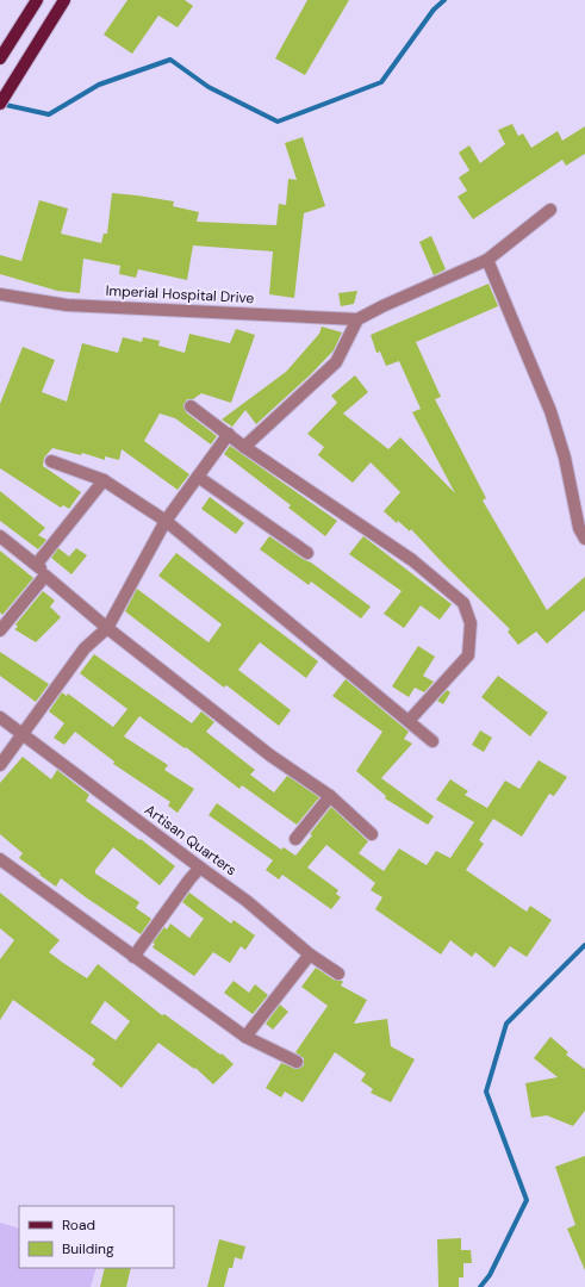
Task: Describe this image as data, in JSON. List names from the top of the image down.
{
  "streets": {
    "street": ["Imperial Hospital Drive", "Artisan Quarters"]
  },
  "legend": ["Road", "Building"]
}
